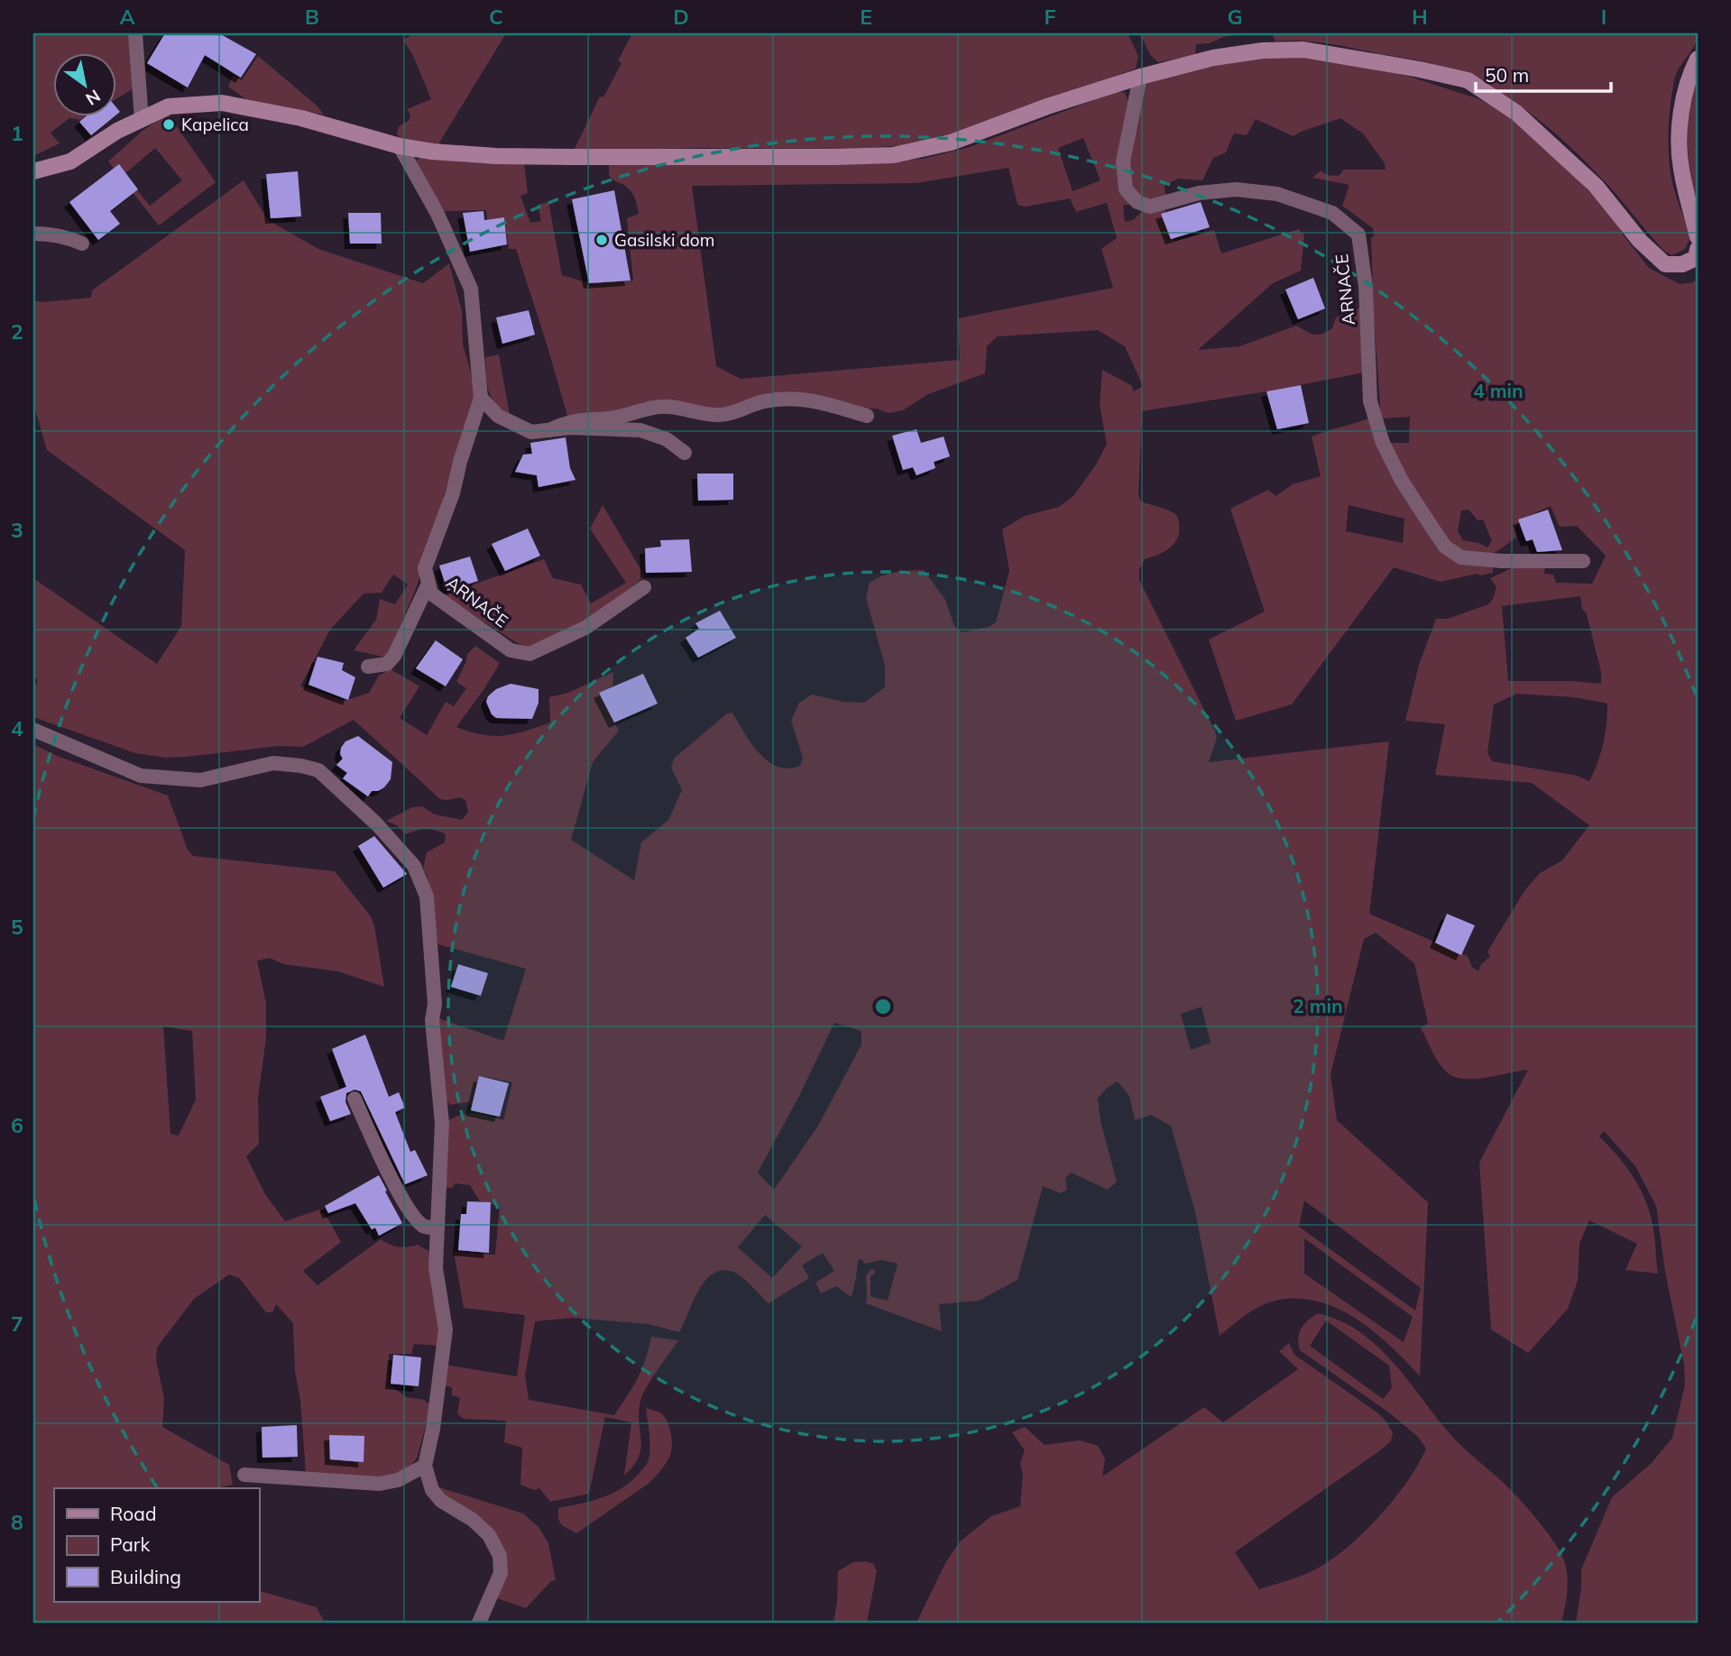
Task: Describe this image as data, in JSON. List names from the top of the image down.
{
  "streets": {
    "street": ["ARNAČE"]
  },
  "places": ["Kapelica", "Gasilski dom"],
  "legend": ["Road", "Park", "Building"],
  "scale_bar": "50 m",
  "north": "bottom right",
  "grid": {
    "columns": [
      "A",
      "B",
      "C",
      "D",
      "E",
      "F",
      "G",
      "H",
      "I"
    ],
    "rows": [
      "1",
      "2",
      "3",
      "4",
      "5",
      "6",
      "7",
      "8"
    ]
  },
  "rings": ["4 min", "2 min"]
}
